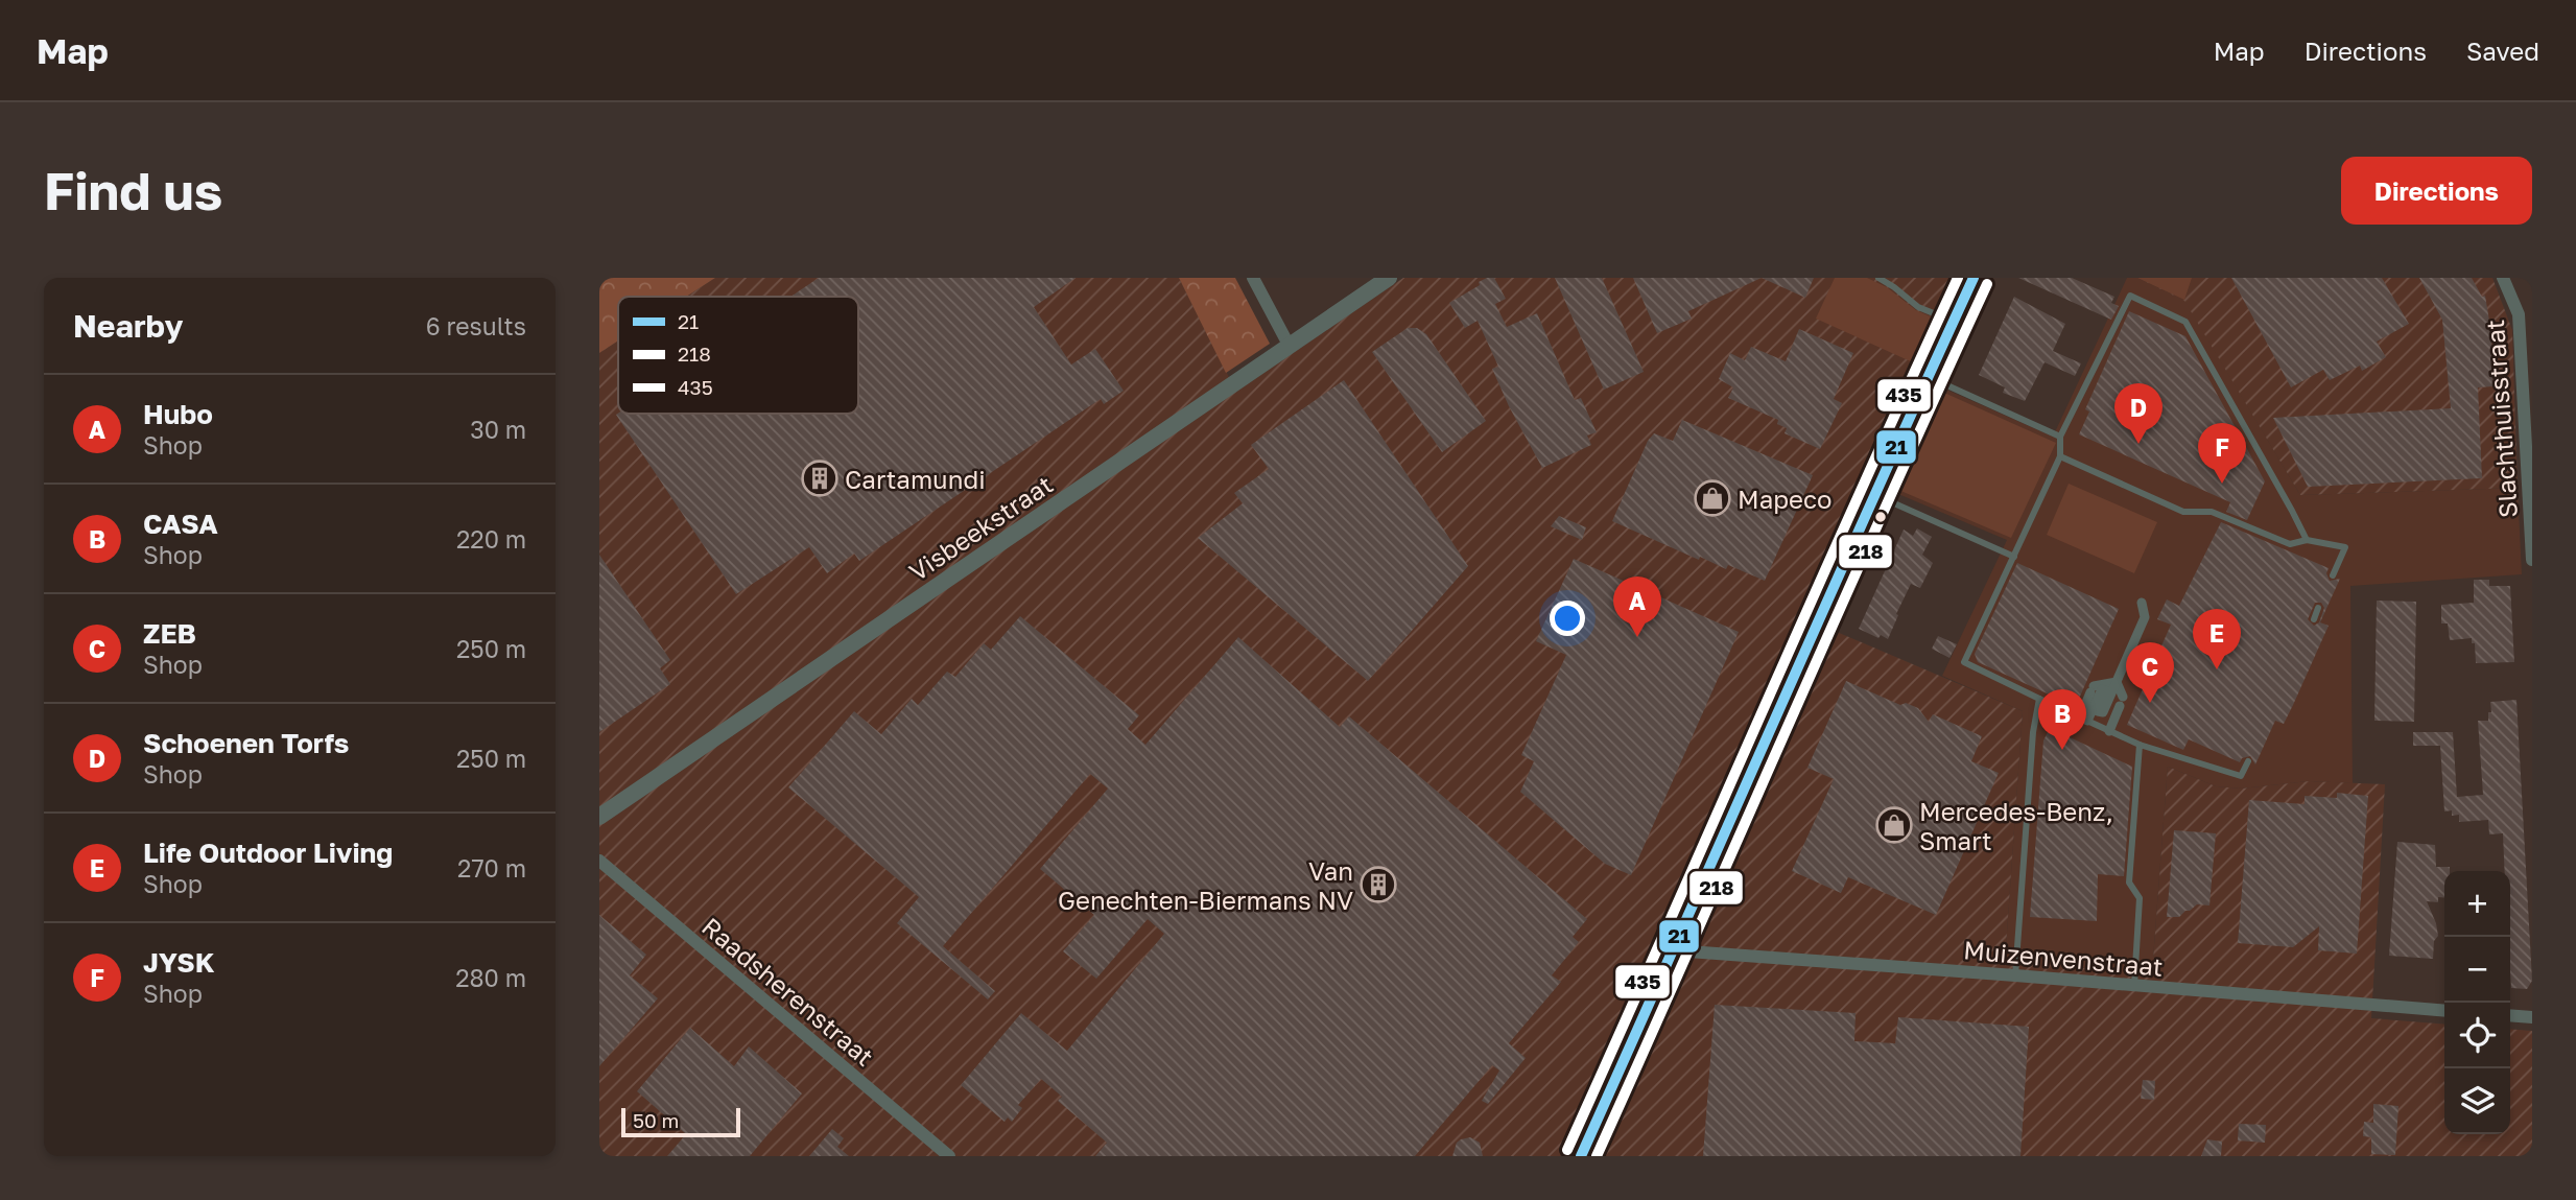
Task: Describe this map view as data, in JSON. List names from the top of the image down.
{
  "streets": {
    "street": [
      "Slachthuisstraat",
      "Visbeekstraat",
      "Muizenvenstraat",
      "Raadsherenstraat"
    ]
  },
  "places": {
    "building": ["Cartamundi", "Van Genechten-Biermans NV"],
    "shop": ["Mapeco", "Mercedes-Benz, Smart"]
  },
  "lines": ["transit line 21", "transit line 435", "transit line 218"],
  "legend": ["21", "218", "435"],
  "scale_bar": "50 m",
  "page": {
    "header": "Map",
    "nav": ["Map", "Directions", "Saved"],
    "buttons": "Directions",
    "title": "Find us",
    "heading": ["Nearby", "6 results"],
    "list": [
      {
        "mark": "A",
        "name": "Hubo",
        "note": "Shop",
        "value": "30 m"
      },
      {
        "mark": "B",
        "name": "CASA",
        "note": "Shop",
        "value": "220 m"
      },
      {
        "mark": "C",
        "name": "ZEB",
        "note": "Shop",
        "value": "250 m"
      },
      {
        "mark": "D",
        "name": "Schoenen Torfs",
        "note": "Shop",
        "value": "250 m"
      },
      {
        "mark": "E",
        "name": "Life Outdoor Living",
        "note": "Shop",
        "value": "270 m"
      },
      {
        "mark": "F",
        "name": "JYSK",
        "note": "Shop",
        "value": "280 m"
      }
    ],
    "pins": [
      "D",
      "F",
      "A",
      "E",
      "C",
      "B"
    ],
    "map_buttons": ["+", "−"],
    "scale": "50 m"
  }
}
